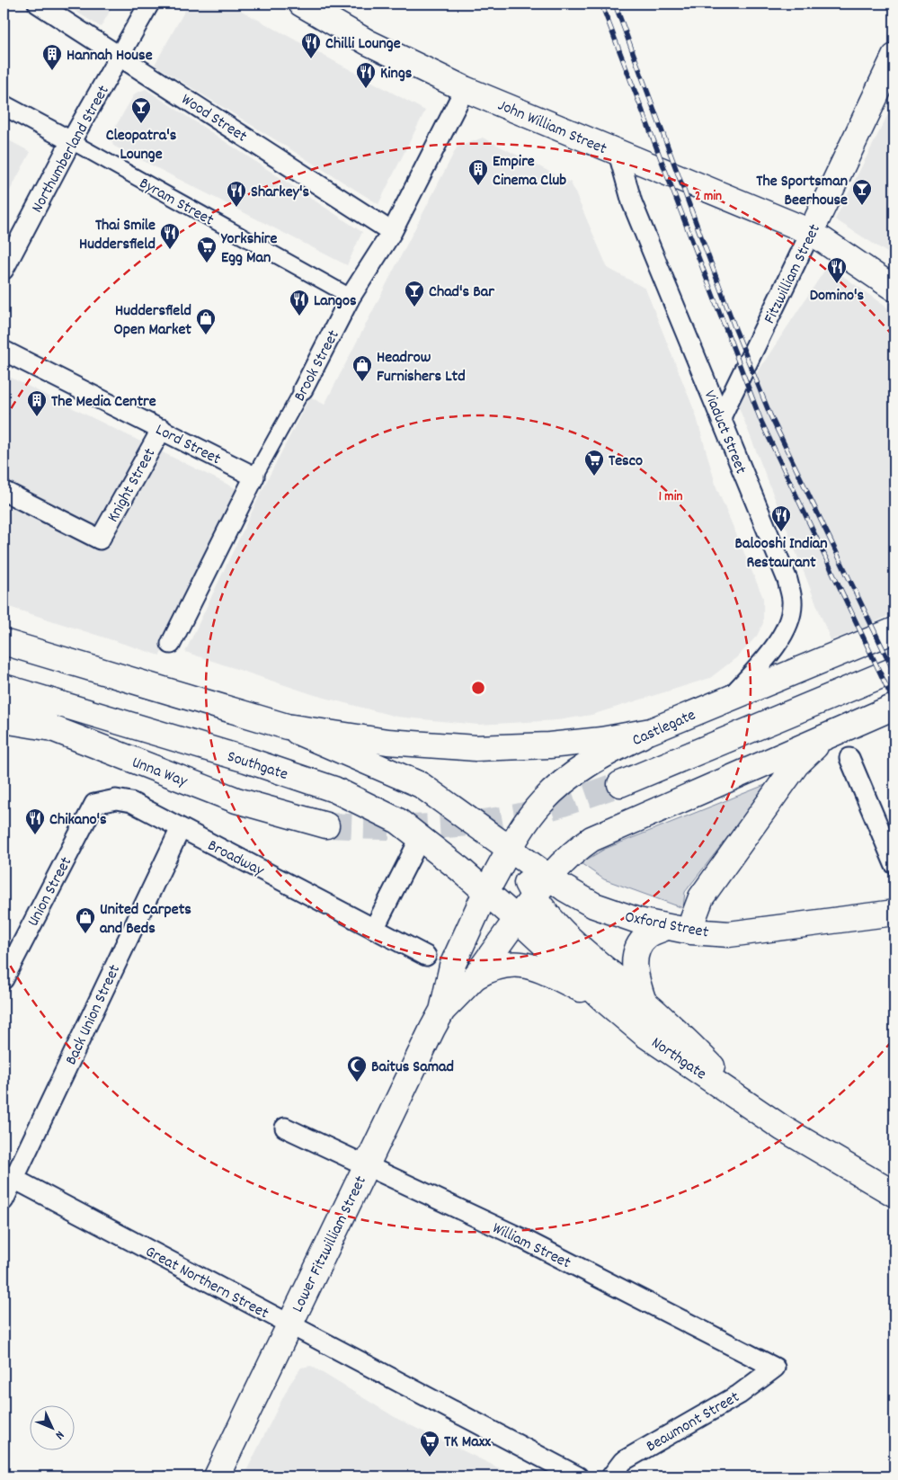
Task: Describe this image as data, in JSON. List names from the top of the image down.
{
  "streets": {
    "main road": [
      "John William Street",
      "Fitzwilliam Street",
      "Castlegate",
      "Southgate",
      "Unna Way",
      "Oxford Street",
      "Northgate",
      "Lower Fitzwilliam Street"
    ],
    "street": [
      "Wood Street",
      "Northumberland Street",
      "Byram Street",
      "Brook Street",
      "Viaduct Street",
      "Lord Street",
      "Knight Street",
      "Broadway",
      "Union Street",
      "Back Union Street",
      "William Street",
      "Great Northern Street",
      "Beaumont Street"
    ]
  },
  "crossings": [
    ["Wood Street", "Northumberland Street"],
    ["Wood Street", "Brook Street"],
    ["John William Street", "Fitzwilliam Street"],
    ["John William Street", "Brook Street"],
    ["John William Street", "Viaduct Street"],
    ["Northumberland Street", "Byram Street"],
    ["Byram Street", "Brook Street"],
    ["Fitzwilliam Street", "Viaduct Street"],
    ["Brook Street", "Lord Street"],
    ["Viaduct Street", "Castlegate"],
    ["Lord Street", "Knight Street"],
    ["Castlegate", "Southgate"],
    ["Castlegate", "Oxford Street"],
    ["Castlegate", "Northgate"],
    ["Castlegate", "Lower Fitzwilliam Street"],
    ["Southgate", "Northgate"],
    ["Southgate", "Lower Fitzwilliam Street"],
    ["Broadway", "Union Street"],
    ["Broadway", "Back Union Street"],
    ["Back Union Street", "Great Northern Street"],
    ["Northgate", "Lower Fitzwilliam Street"],
    ["Lower Fitzwilliam Street", "William Street"],
    ["Lower Fitzwilliam Street", "Great Northern Street"],
    ["William Street", "Beaumont Street"]
  ],
  "places": {
    "restaurant": [
      "Chilli Lounge",
      "Kings",
      "Sharkey's",
      "Thai Smile Huddersfield",
      "Domino's",
      "Langos",
      "Balooshi Indian Restaurant",
      "Chikano's"
    ],
    "building": ["Hannah House", "Empire Cinema Club", "The Media Centre"],
    "bar": ["Cleopatra's Lounge", "The Sportsman Beerhouse", "Chad's Bar"],
    "supermarket": ["Yorkshire Egg Man", "Tesco", "TK Maxx"],
    "shop": ["Huddersfield Open Market", "Headrow Furnishers Ltd", "United Carpets and Beds"],
    "mosque": ["Baitus Samad"]
  },
  "north": "bottom right",
  "rings": ["2 min", "1 min"]
}
